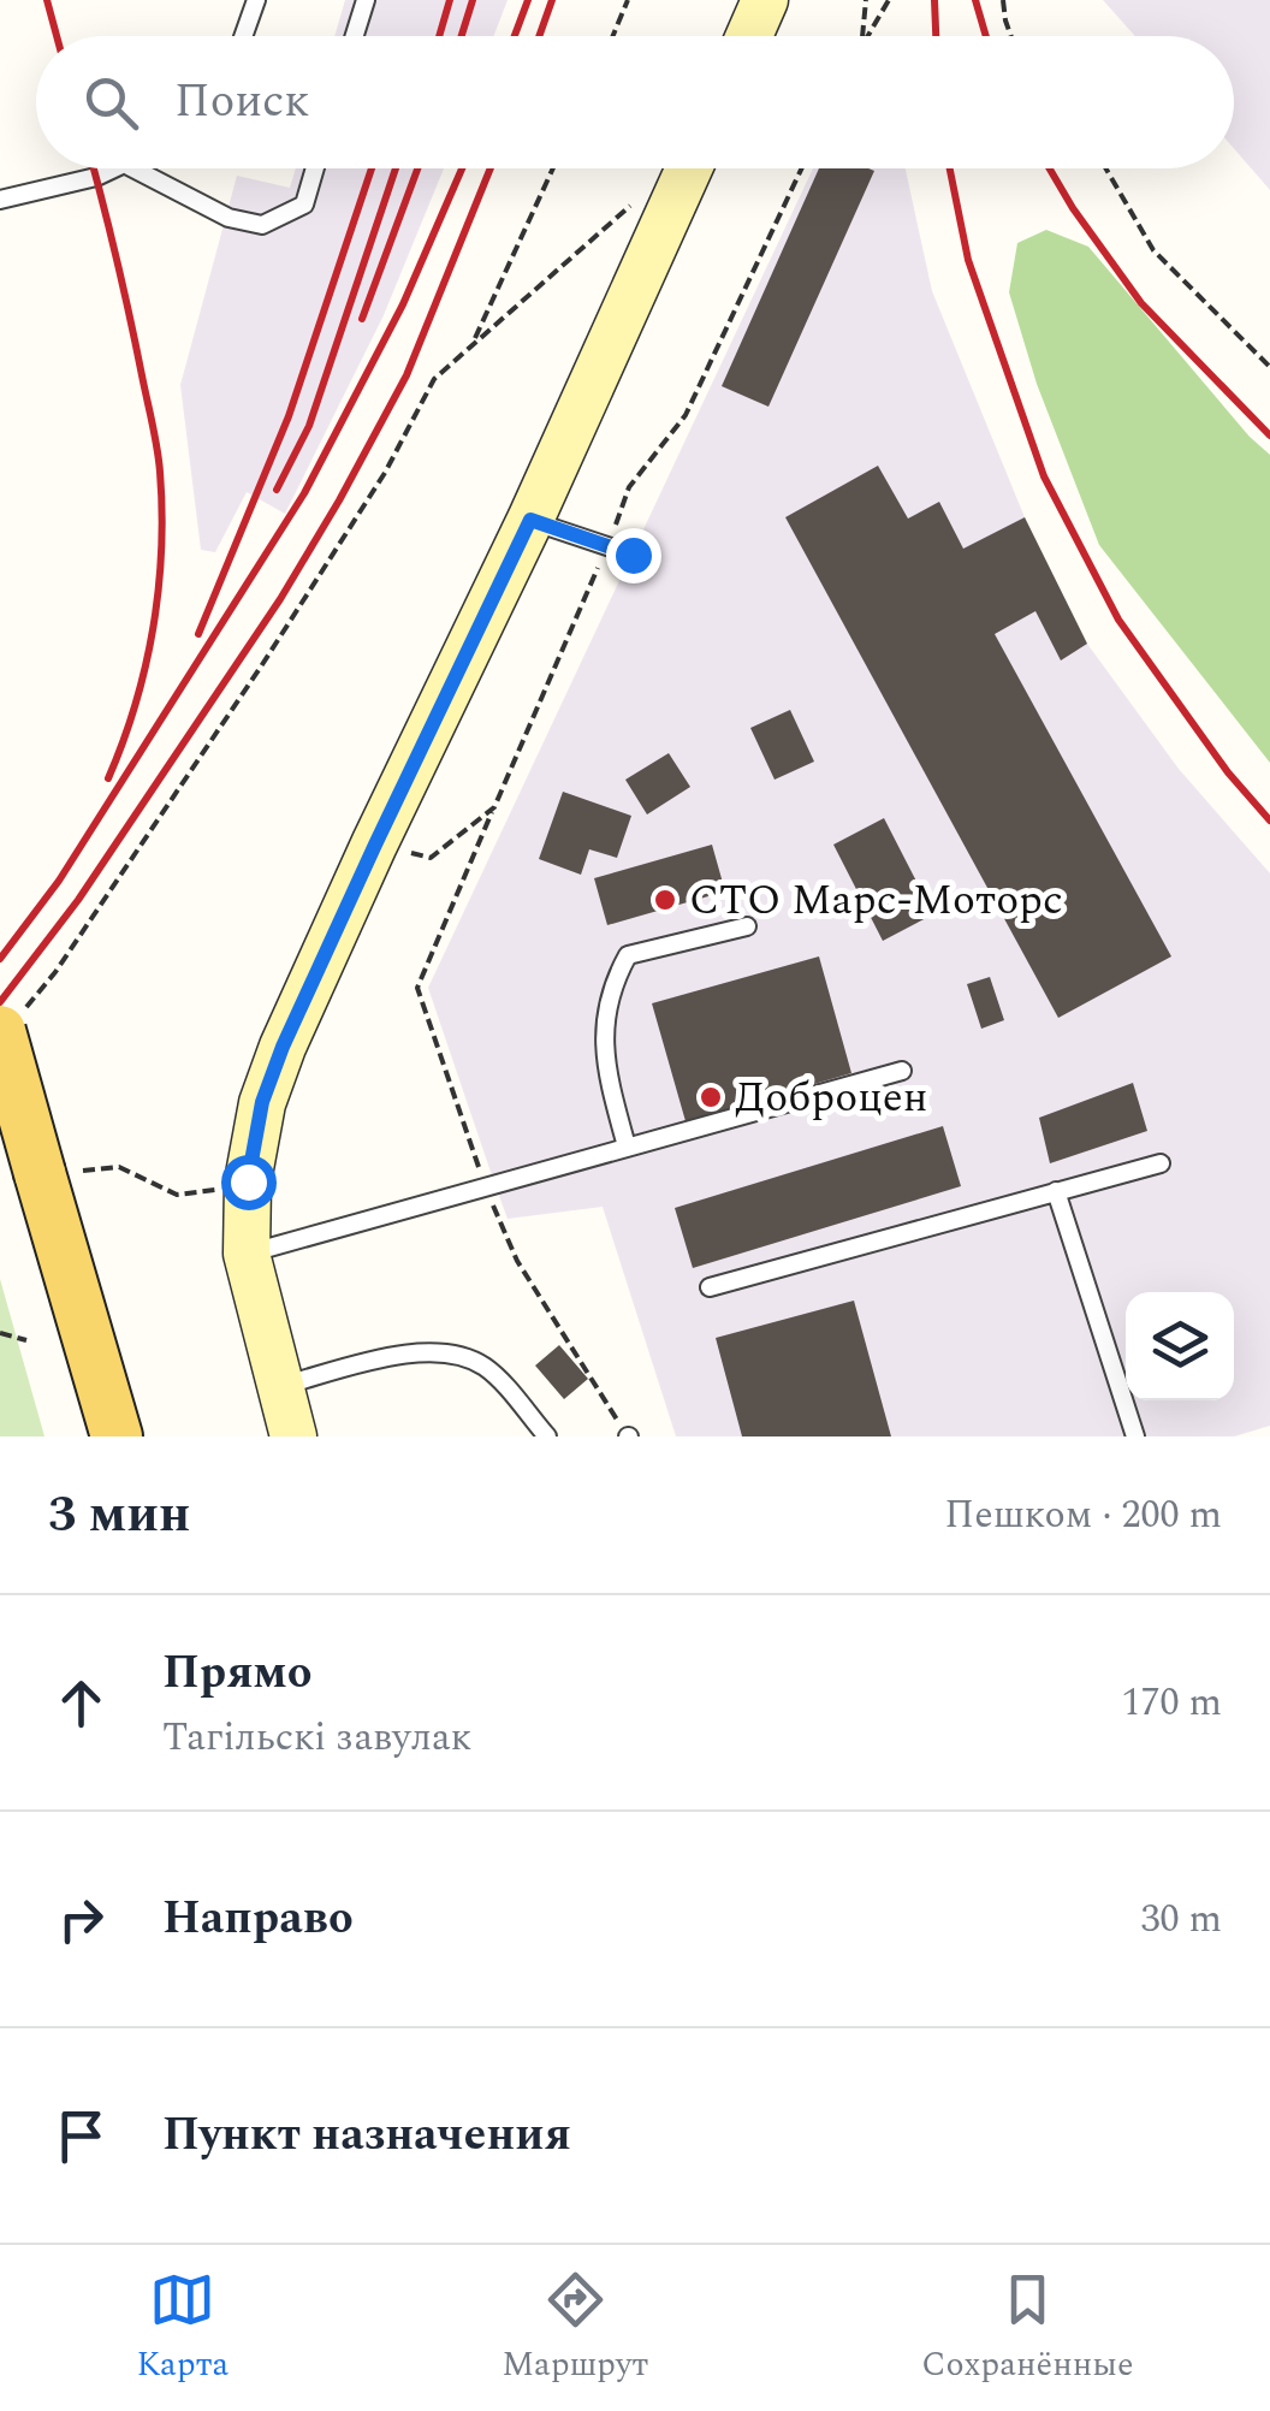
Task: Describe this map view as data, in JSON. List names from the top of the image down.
{
  "places": ["СТО Марс-Моторс", "Доброцен"],
  "page": {
    "search": "Поиск",
    "heading": ["3 мин", "Пешком · 200 m"],
    "list": [
      ["Прямо", "Тагільскі завулак", "170 m"],
      ["Направо", "30 m"],
      "Пункт назначения"
    ],
    "nav": ["Карта", "Маршрут", "Сохранённые"]
  }
}
